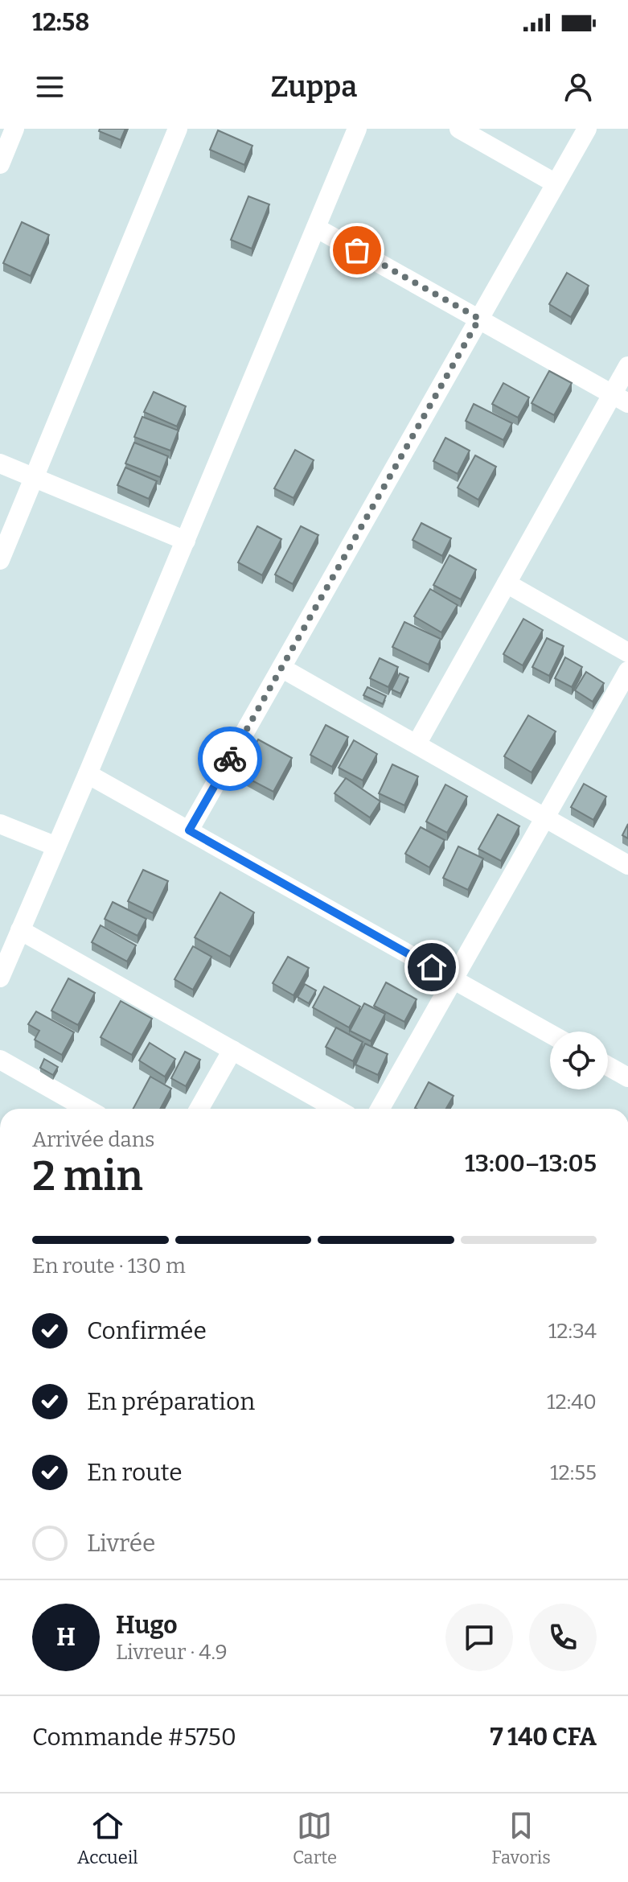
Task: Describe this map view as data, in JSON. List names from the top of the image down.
{
  "page": {
    "status": "12:58",
    "header": "Zuppa",
    "heading": ["2 min", "Arrivée dans", "13:00–13:05"],
    "panel": [
      "Hugo",
      "Livreur · 4.9",
      "Commande #5750",
      "7 140 CFA"
    ],
    "bar": "En route · 130 m",
    "list": [
      ["Confirmée", "12:34"],
      ["En préparation", "12:40"],
      ["En route", "12:55"],
      "Livrée"
    ],
    "round": "H",
    "tabs": ["Accueil", "Carte", "Favoris"]
  }
}
